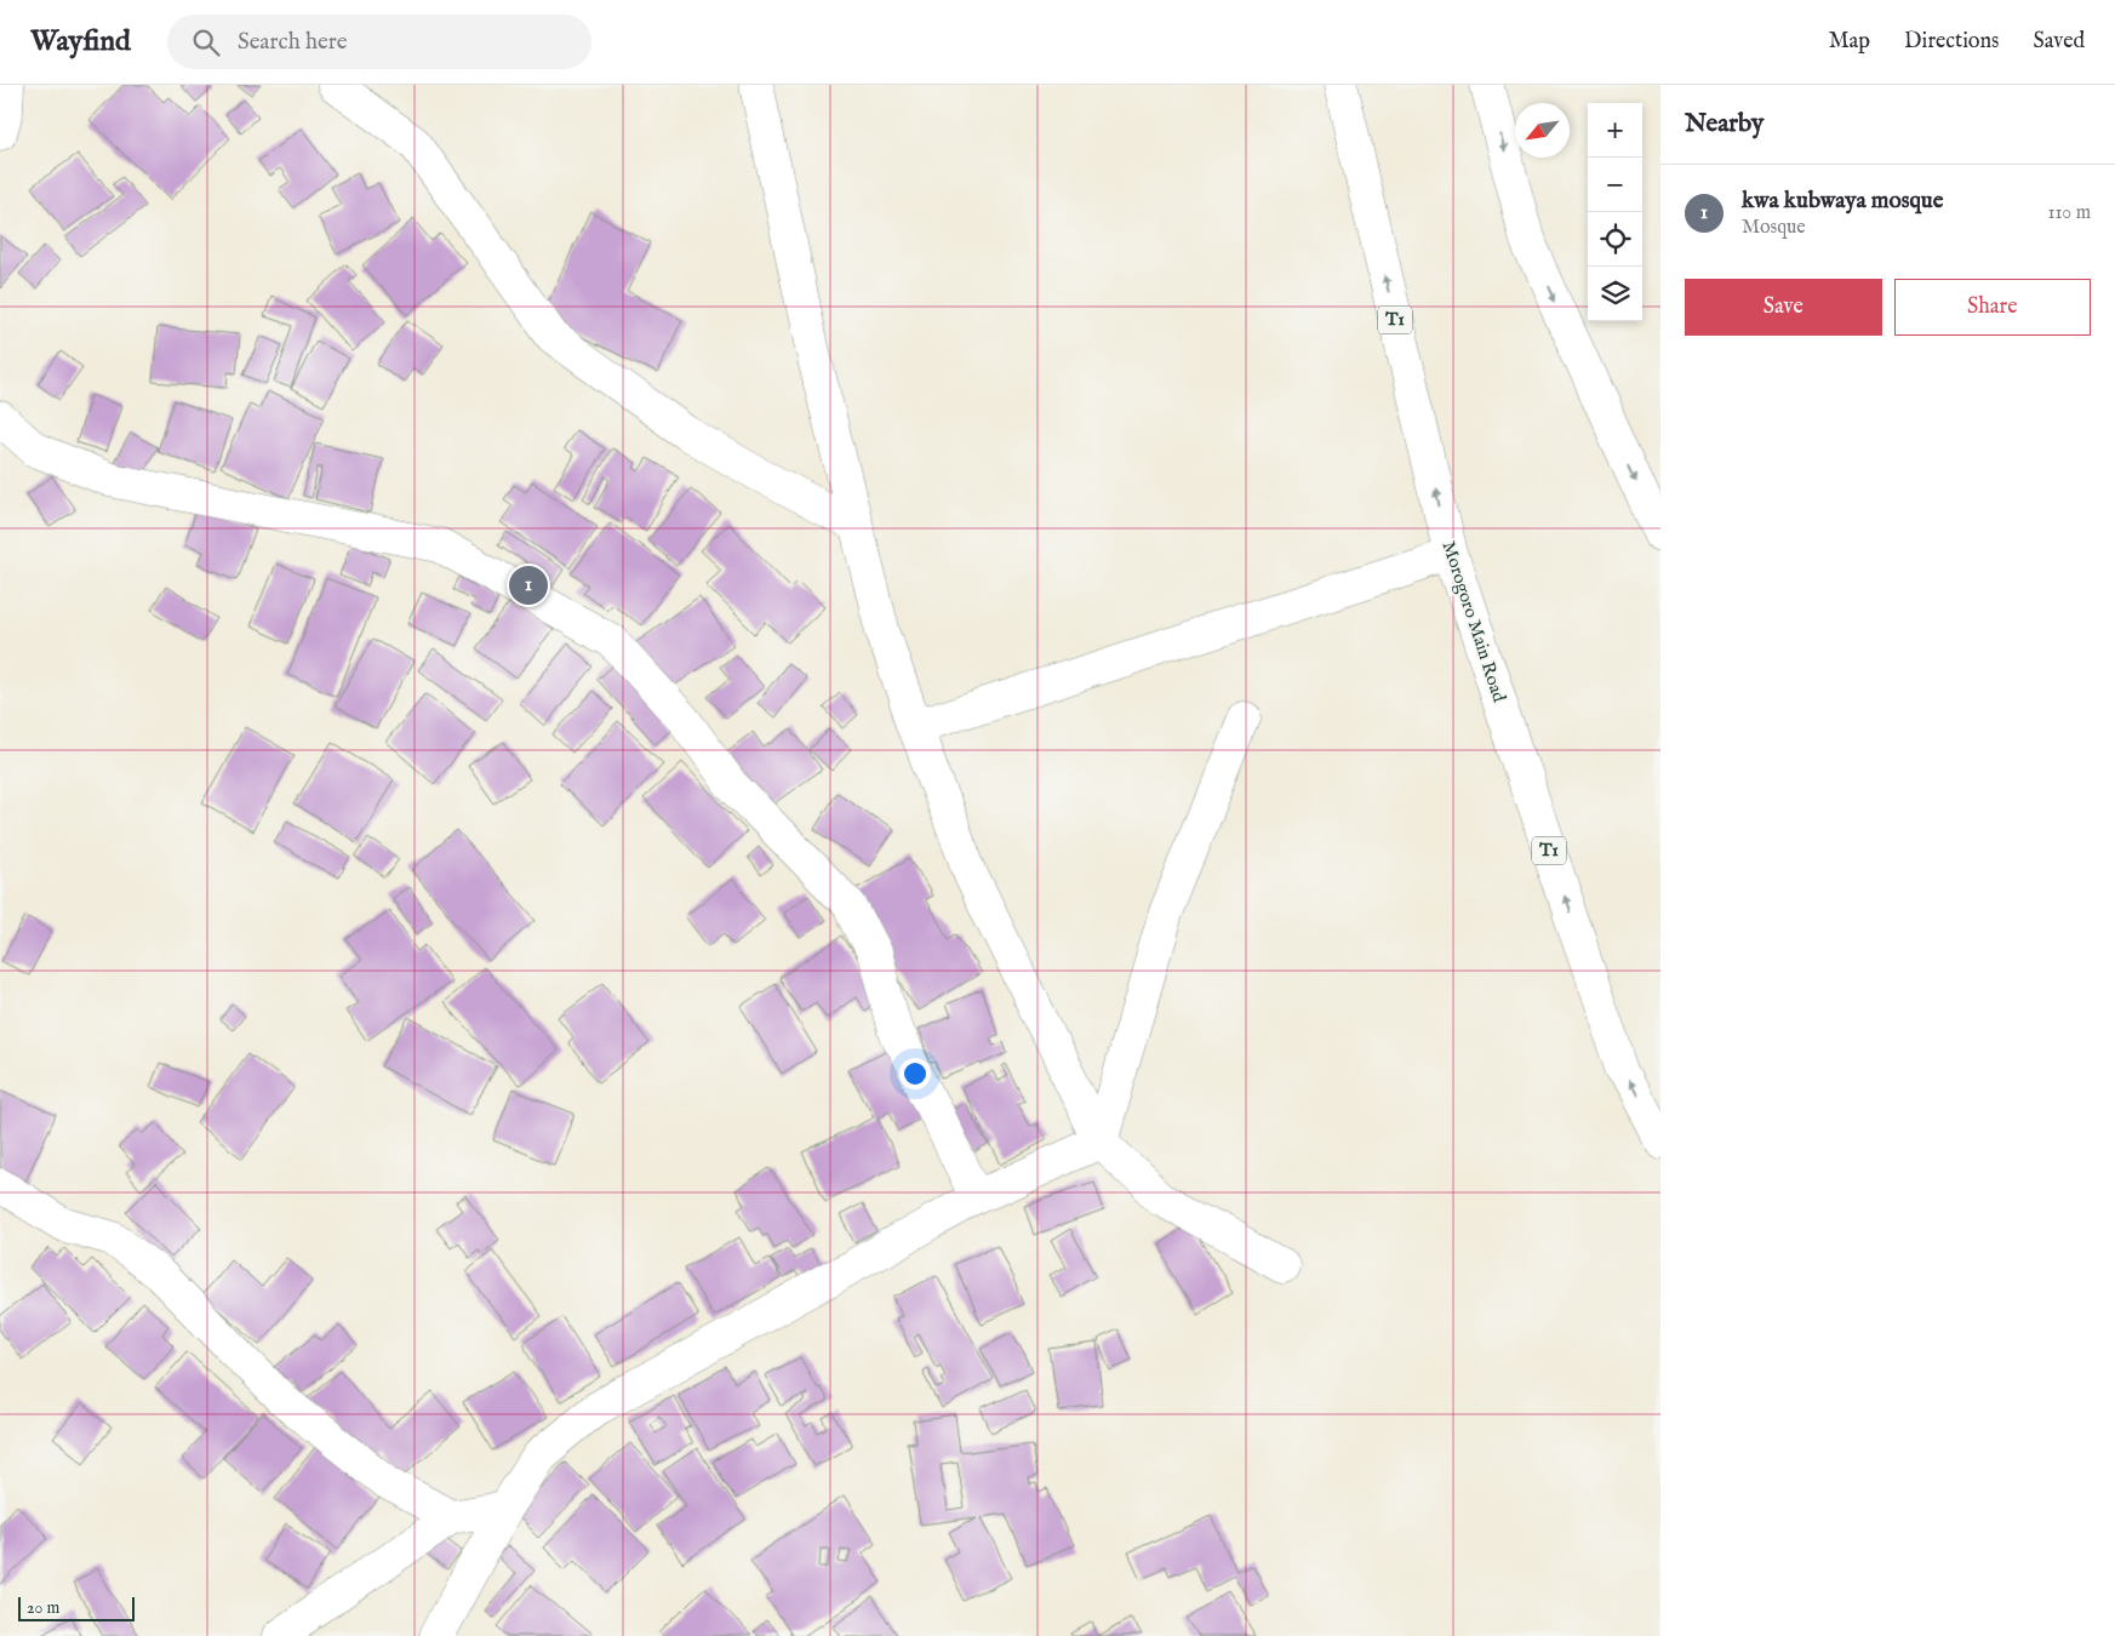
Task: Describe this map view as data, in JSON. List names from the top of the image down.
{
  "streets": {
    "main road": ["T1", "Morogoro Main Road"]
  },
  "scale_bar": "20 m",
  "north": "bottom left",
  "page": {
    "header": "Wayfind",
    "search": "Search here",
    "nav": ["Map", "Directions", "Saved"],
    "heading": "Nearby",
    "map_buttons": ["+", "−"],
    "list": [
      {
        "mark": "1",
        "name": "kwa kubwaya mosque",
        "note": "Mosque",
        "value": "110 m"
      }
    ],
    "buttons": ["Save", "Share"],
    "pins": "1",
    "scale": "20 m"
  }
}
